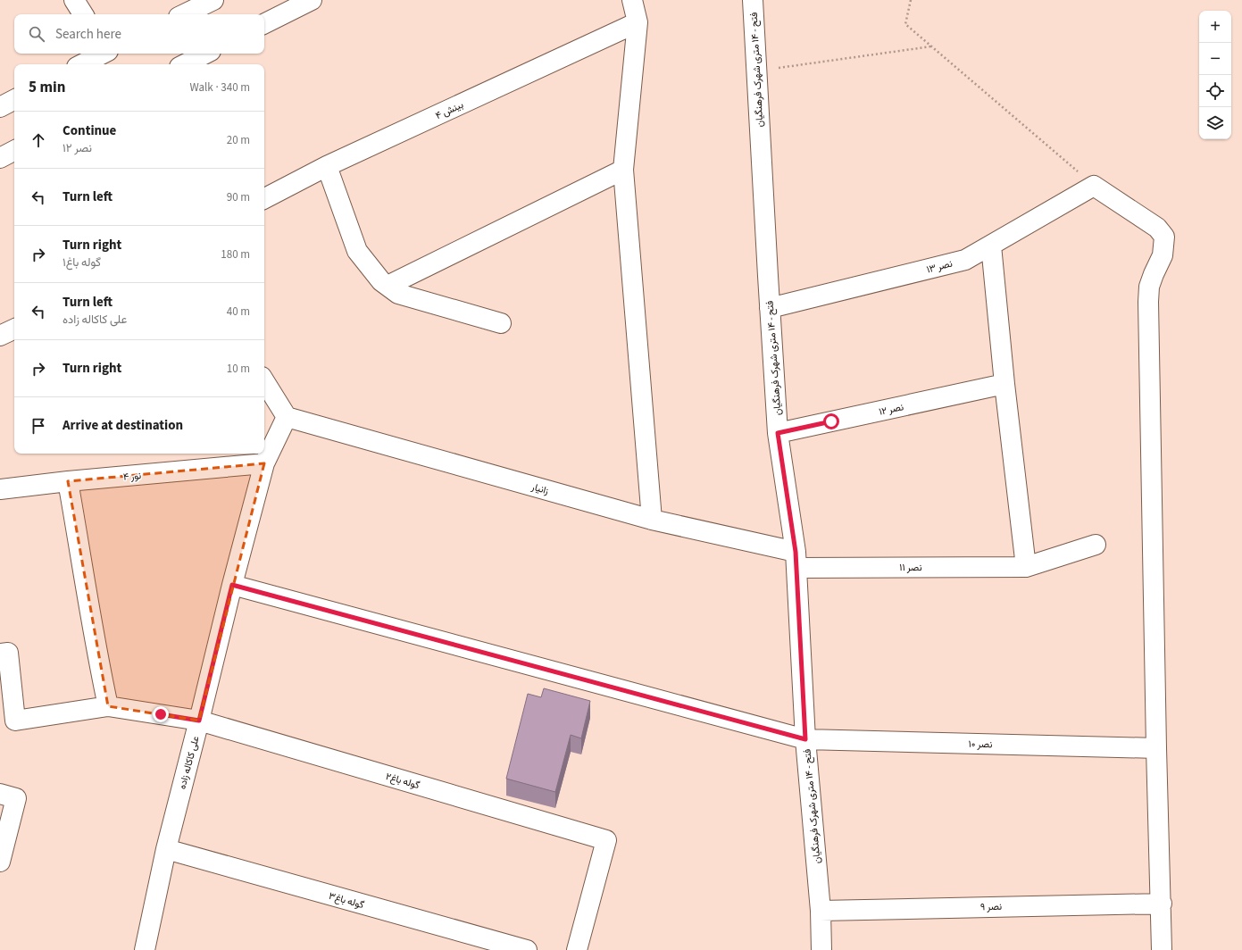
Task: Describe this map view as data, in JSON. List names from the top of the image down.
{
  "streets": {
    "street": [
      "فتح - ۱۴ متری شهرک فرهنگیان",
      "بینش ۴",
      "نصر ۱۳",
      "نصر ۱۲",
      "نور ۴",
      "زانیار",
      "نصر ۱۱",
      "نصر ۱۰",
      "علی کاکاله زاده",
      "گوله باغ۲",
      "گوله باغ۳",
      "نصر ۹"
    ]
  },
  "crossings": [
    ["فتح - ۱۴ متری شهرک فرهنگیان", "نصر ۱۳"],
    ["فتح - ۱۴ متری شهرک فرهنگیان", "نصر ۱۲"],
    ["فتح - ۱۴ متری شهرک فرهنگیان", "زانیار"],
    ["فتح - ۱۴ متری شهرک فرهنگیان", "نصر ۱۱"],
    ["فتح - ۱۴ متری شهرک فرهنگیان", "نصر ۱۰"],
    ["فتح - ۱۴ متری شهرک فرهنگیان", "نصر ۹"],
    ["نور ۴", "علی کاکاله زاده"],
    ["زانیار", "نصر ۱۱"],
    ["زانیار", "علی کاکاله زاده"],
    ["نصر ۱۰", "علی کاکاله زاده"],
    ["علی کاکاله زاده", "گوله باغ۲"],
    ["علی کاکاله زاده", "گوله باغ۳"]
  ],
  "page": {
    "map_buttons": ["+", "−"],
    "search": "Search here",
    "heading": ["5 min", "Walk · 340 m"],
    "list": [
      ["Continue", "نصر ۱۲", "20 m"],
      ["Turn left", "90 m"],
      ["Turn right", "گوله باغ۱", "180 m"],
      ["Turn left", "علی کاکاله زاده", "40 m"],
      ["Turn right", "10 m"],
      "Arrive at destination"
    ]
  }
}
